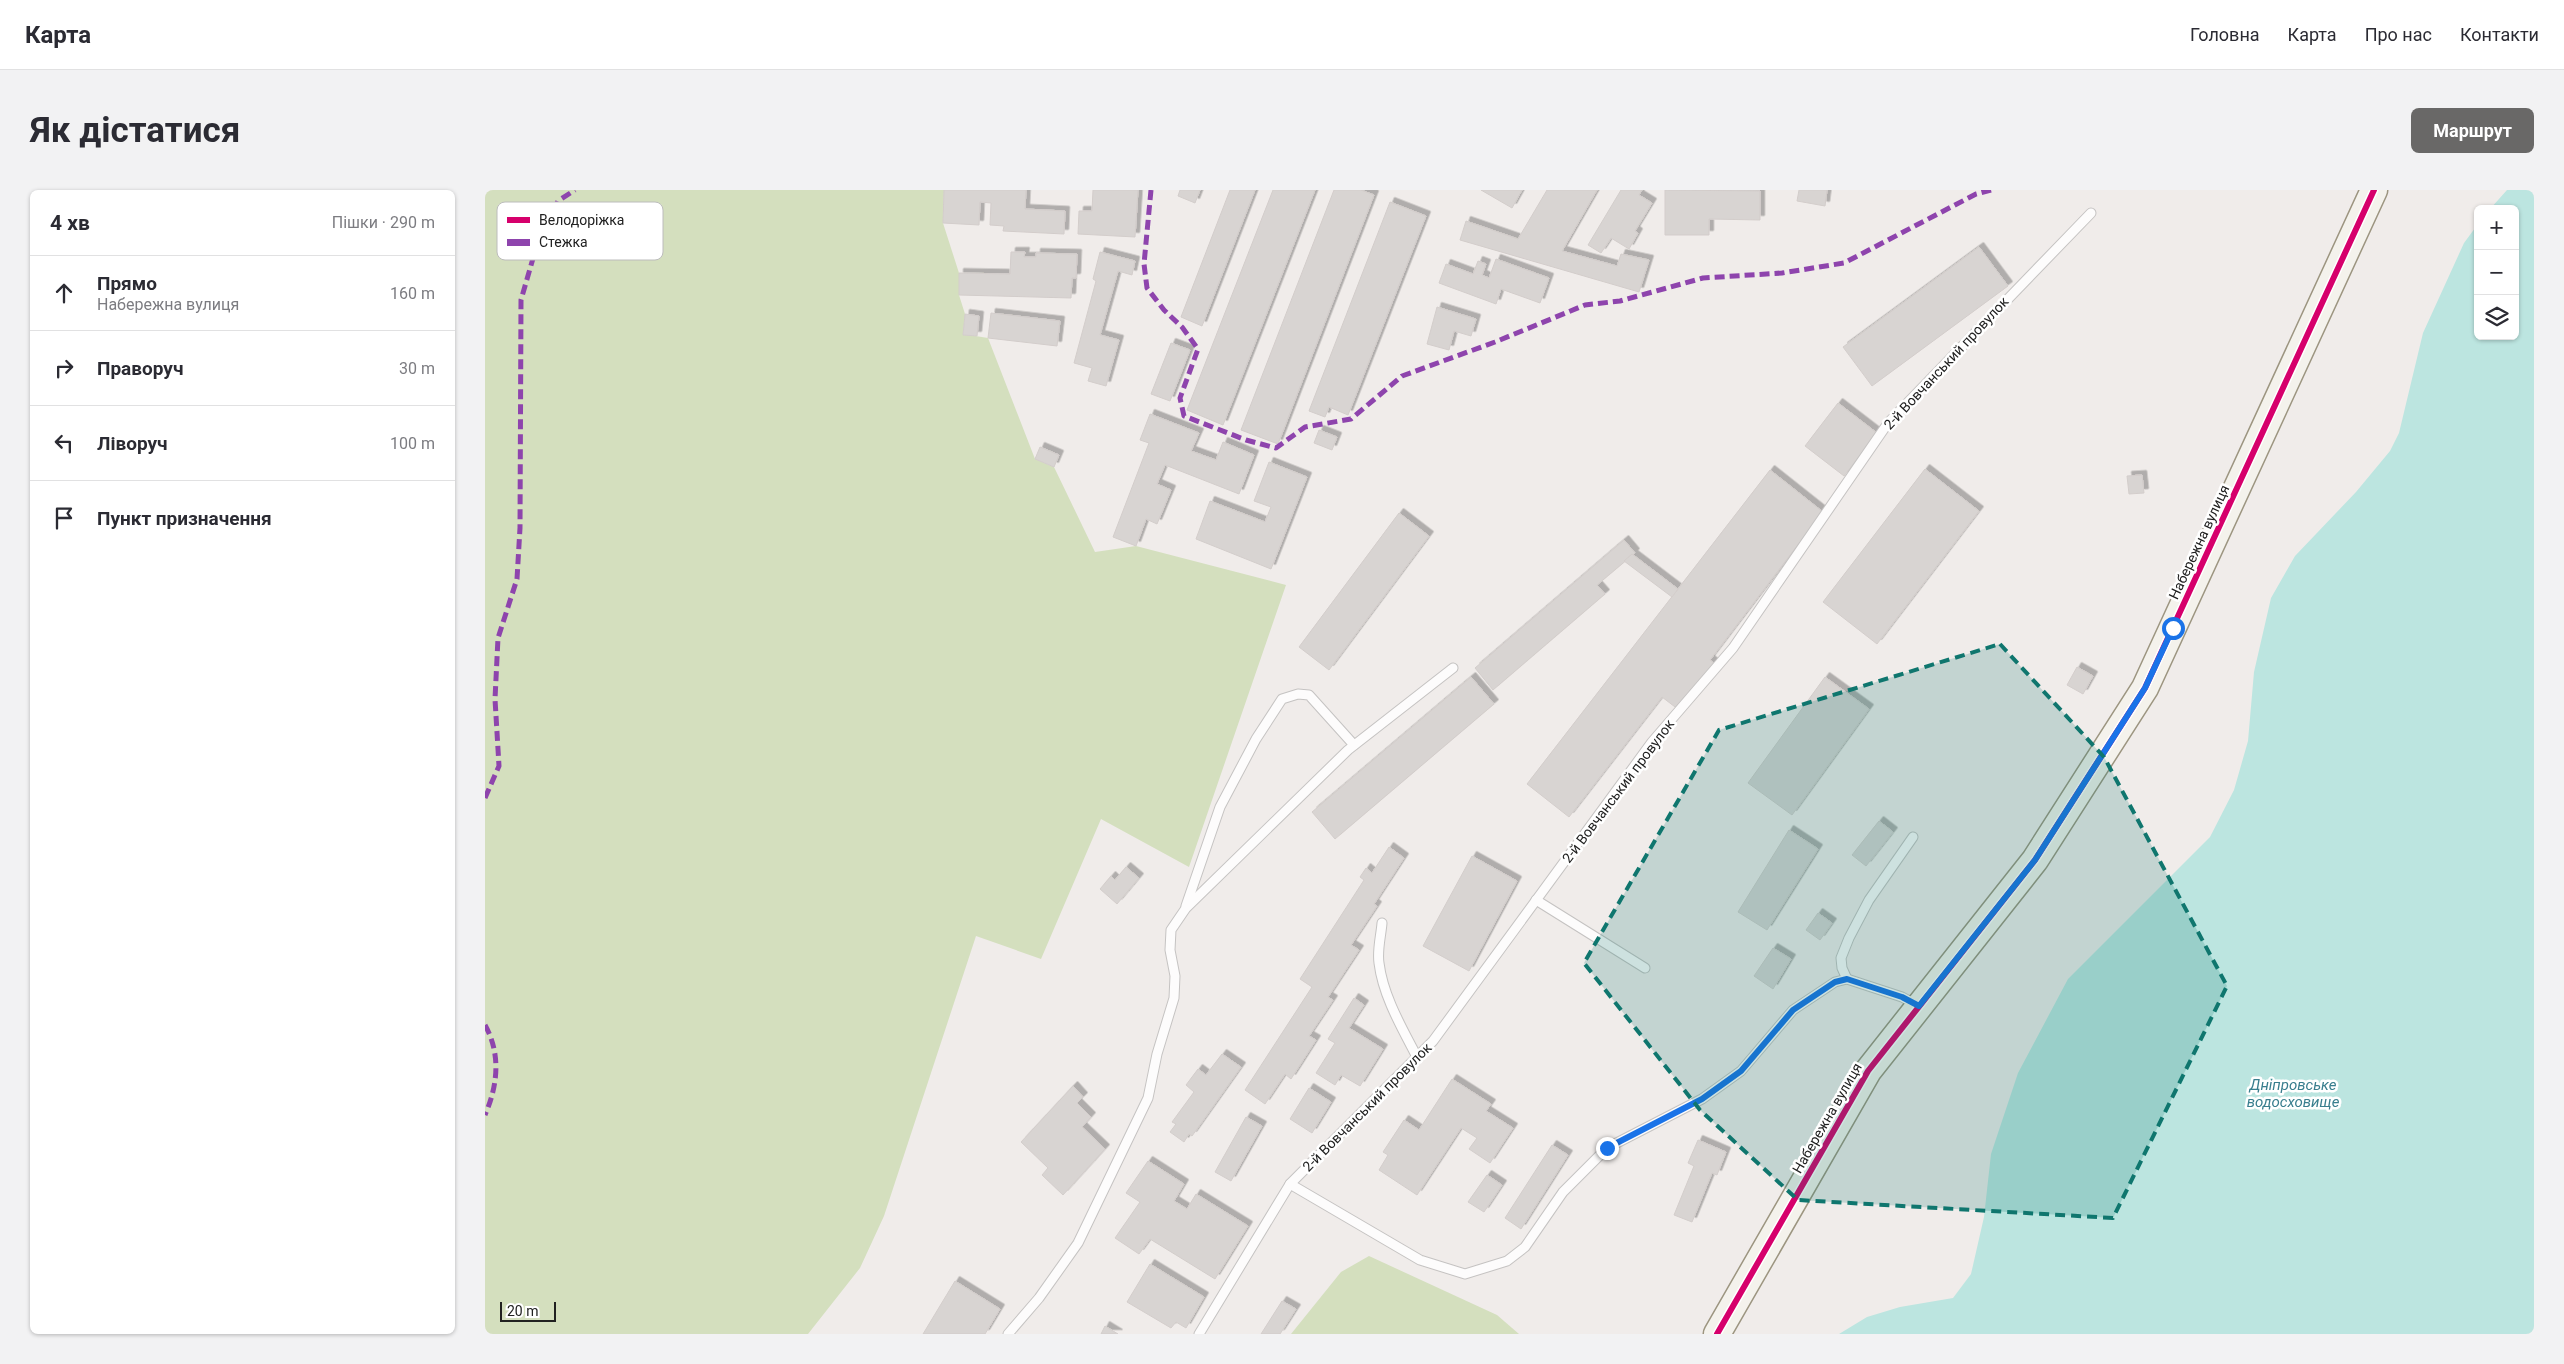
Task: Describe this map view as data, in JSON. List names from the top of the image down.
{
  "streets": {
    "street": ["Набережна вулиця"],
    "lane": ["2-й Вовчанський провулок"]
  },
  "water": ["Дніпровське водосховище"],
  "legend": ["Велодоріжка", "Стежка"],
  "scale_bar": "20 m",
  "page": {
    "header": "Карта",
    "nav": [
      "Головна",
      "Карта",
      "Про нас",
      "Контакти"
    ],
    "buttons": "Маршрут",
    "title": "Як дістатися",
    "heading": ["4 хв", "Пішки · 290 m"],
    "map_buttons": ["+", "−"],
    "list": [
      ["Прямо", "Набережна вулиця", "160 m"],
      ["Праворуч", "30 m"],
      ["Ліворуч", "100 m"],
      "Пункт призначення"
    ],
    "scale": "20 m"
  }
}
